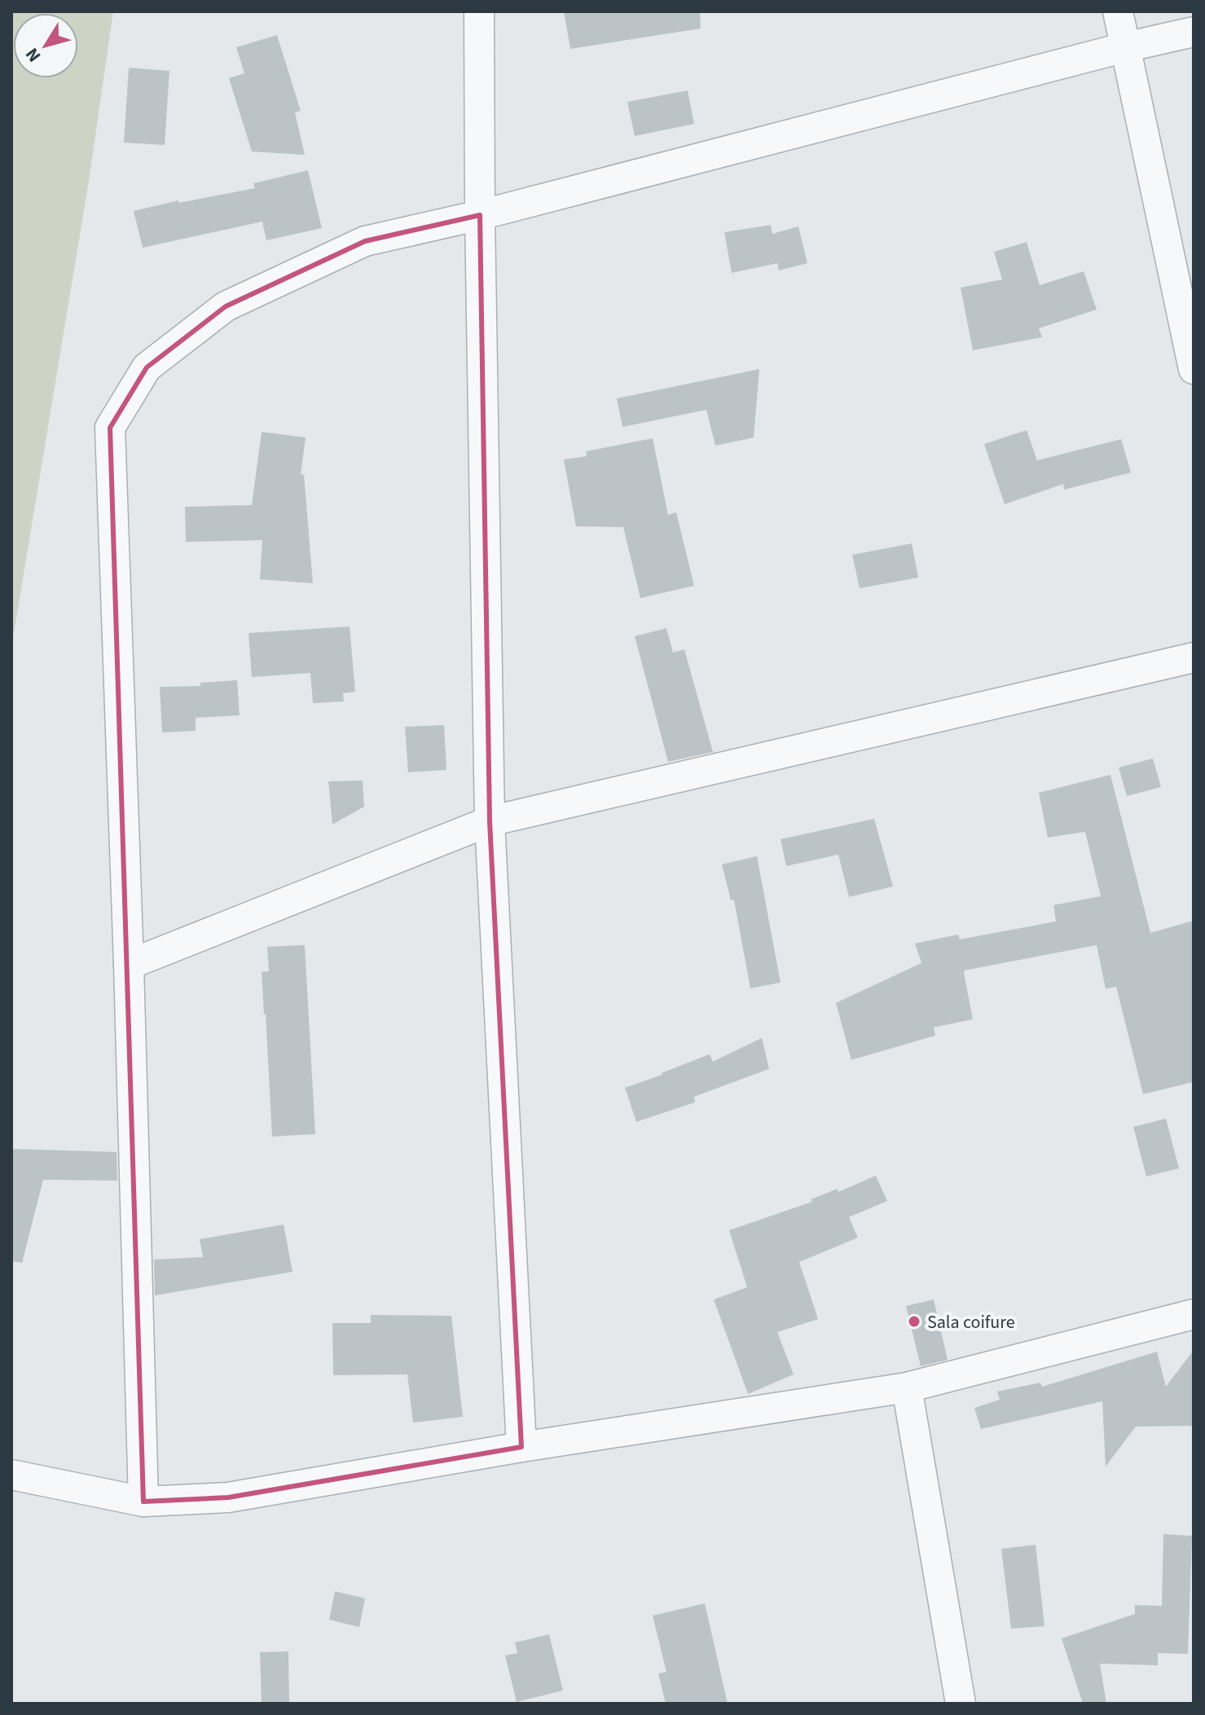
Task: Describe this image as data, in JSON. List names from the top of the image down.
{
  "places": ["Sala coifure"],
  "north": "bottom left"
}
